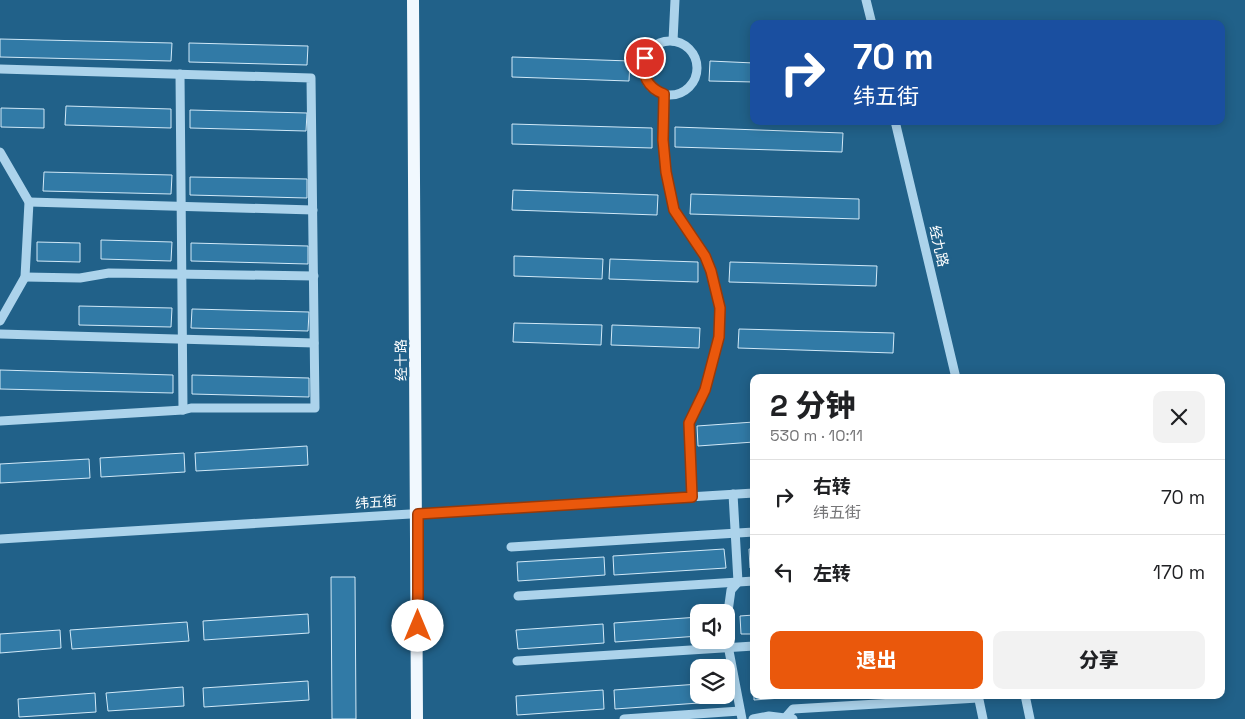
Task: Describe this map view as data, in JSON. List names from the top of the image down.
{
  "streets": {
    "main road": ["经十路"],
    "street": ["经九路", "纬五街"]
  },
  "crossings": [
    ["经十路", "纬五街"]
  ],
  "page": {
    "turn": ["70 m", "纬五街"],
    "heading": ["2 分钟", "530 m · 10:11"],
    "list": [
      {
        "name": "右转",
        "note": "纬五街",
        "value": "70 m"
      },
      {
        "name": "左转",
        "value": "170 m"
      }
    ],
    "buttons": ["退出", "分享"]
  }
}
